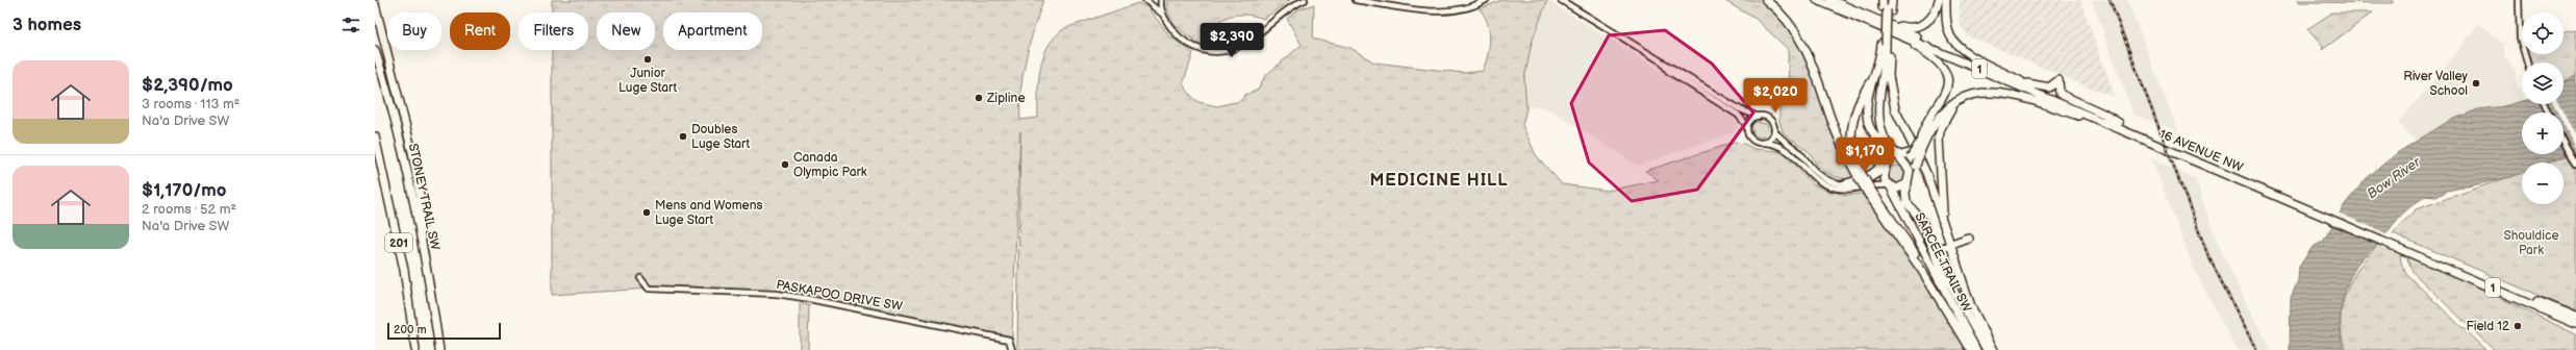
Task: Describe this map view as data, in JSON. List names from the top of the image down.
{
  "streets": {
    "highway": [
      "1",
      "16 AVENUE NW",
      "STONEY TRAIL SW",
      "201",
      "SARCEE TRAIL SW"
    ],
    "street": ["PASKAPOO DRIVE SW"]
  },
  "districts": ["MEDICINE HILL"],
  "water": ["Bow River"],
  "parks": ["Shouldice Park"],
  "places": [
    "Junior Luge Start",
    "River Valley School",
    "Zipline",
    "Doubles Luge Start",
    "Canada Olympic Park",
    "Mens and Womens Luge Start",
    "Field 12"
  ],
  "scale_bar": "200 m",
  "page": {
    "heading": "3 homes",
    "map_buttons": ["+", "−"],
    "chip": [
      "Buy",
      "Rent",
      "Filters",
      "New",
      "Apartment"
    ],
    "price": ["$2,390", "$2,020", "$1,170"],
    "list": [
      {
        "name": "$2,390/mo",
        "note": "3 rooms · 113 m² · Na'a Drive SW"
      },
      {
        "name": "$1,170/mo",
        "note": "2 rooms · 52 m² · Na'a Drive SW"
      }
    ],
    "scale": "200 m"
  }
}
